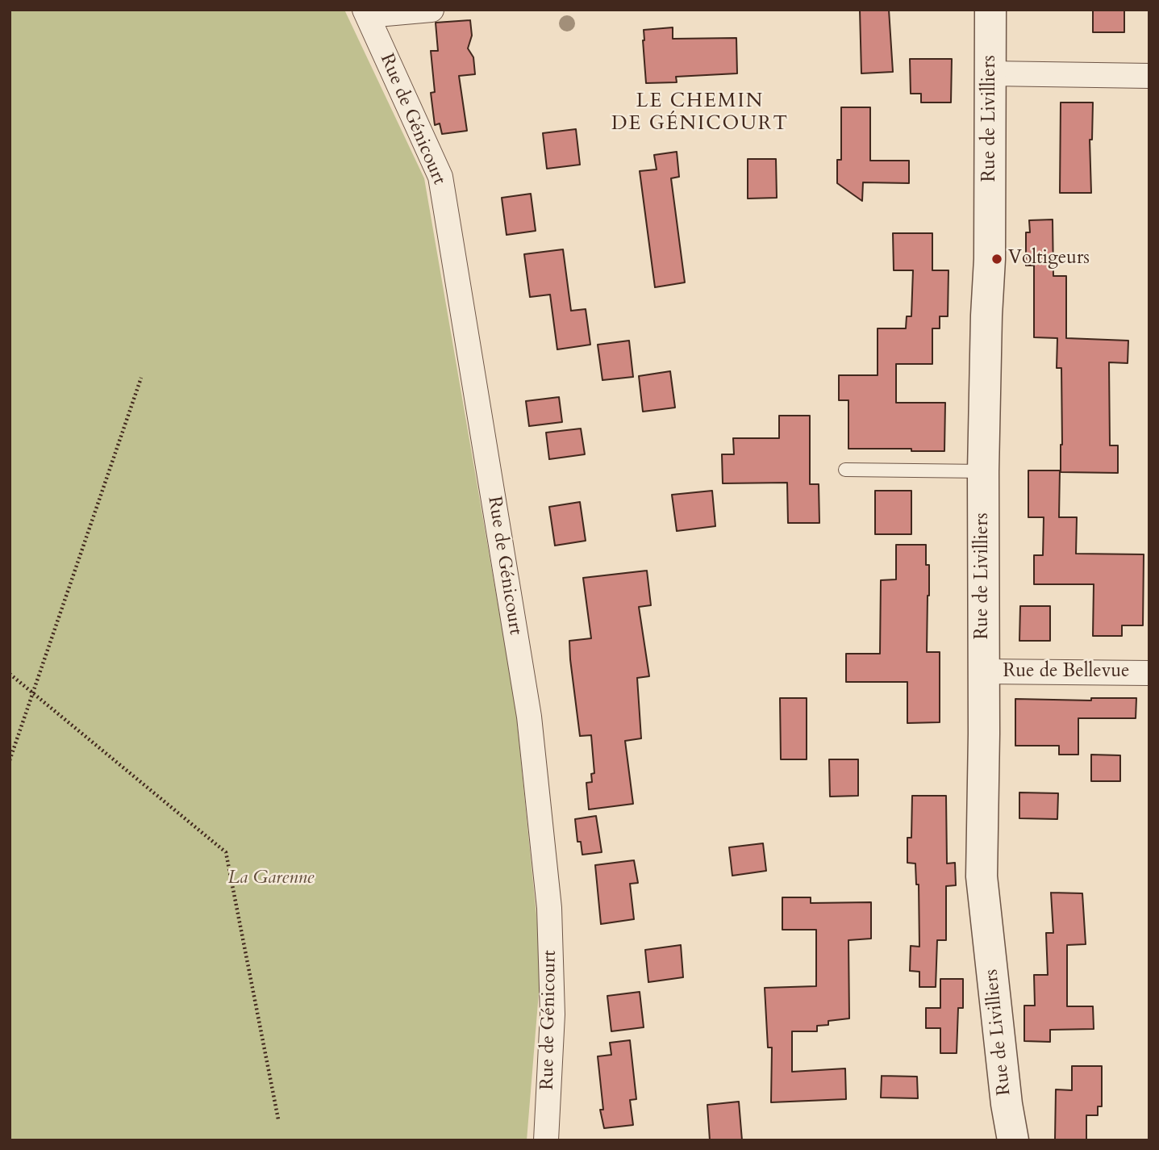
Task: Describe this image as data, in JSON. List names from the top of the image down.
{
  "streets": {
    "street": ["Rue de Livilliers", "Rue de Génicourt", "Rue de Bellevue"]
  },
  "crossings": [
    ["Rue de Livilliers", "Rue de Bellevue"]
  ],
  "districts": ["LE CHEMIN DE GÉNICOURT"],
  "parks": ["La Garenne"],
  "places": ["Voltigeurs"]
}
